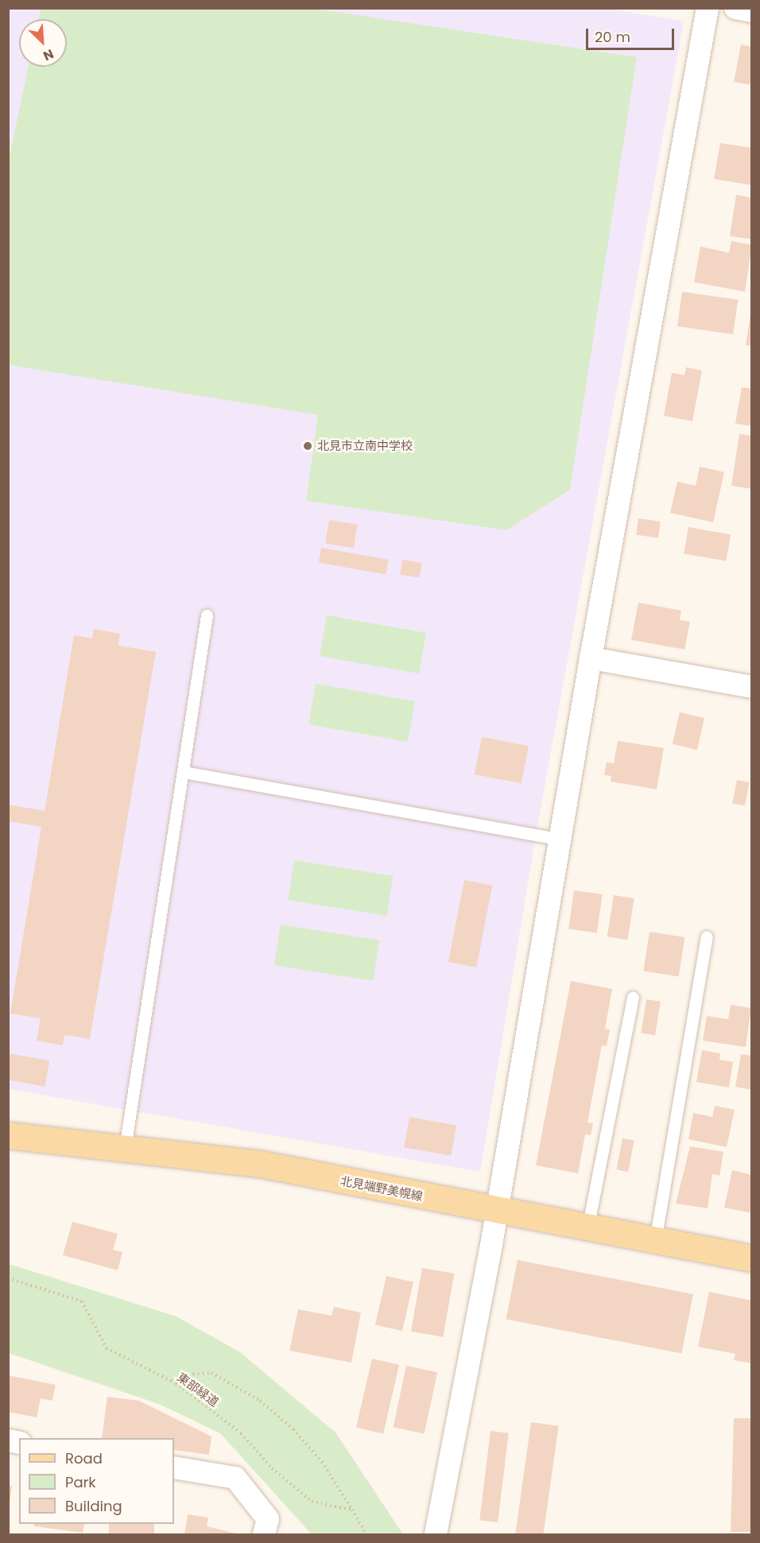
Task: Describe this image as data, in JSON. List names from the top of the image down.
{
  "streets": {
    "main road": ["北見端野美幌線"],
    "path": ["東部緑道"]
  },
  "places": ["北見市立南中学校"],
  "legend": ["Road", "Park", "Building"],
  "scale_bar": "20 m",
  "north": "bottom right"
}
